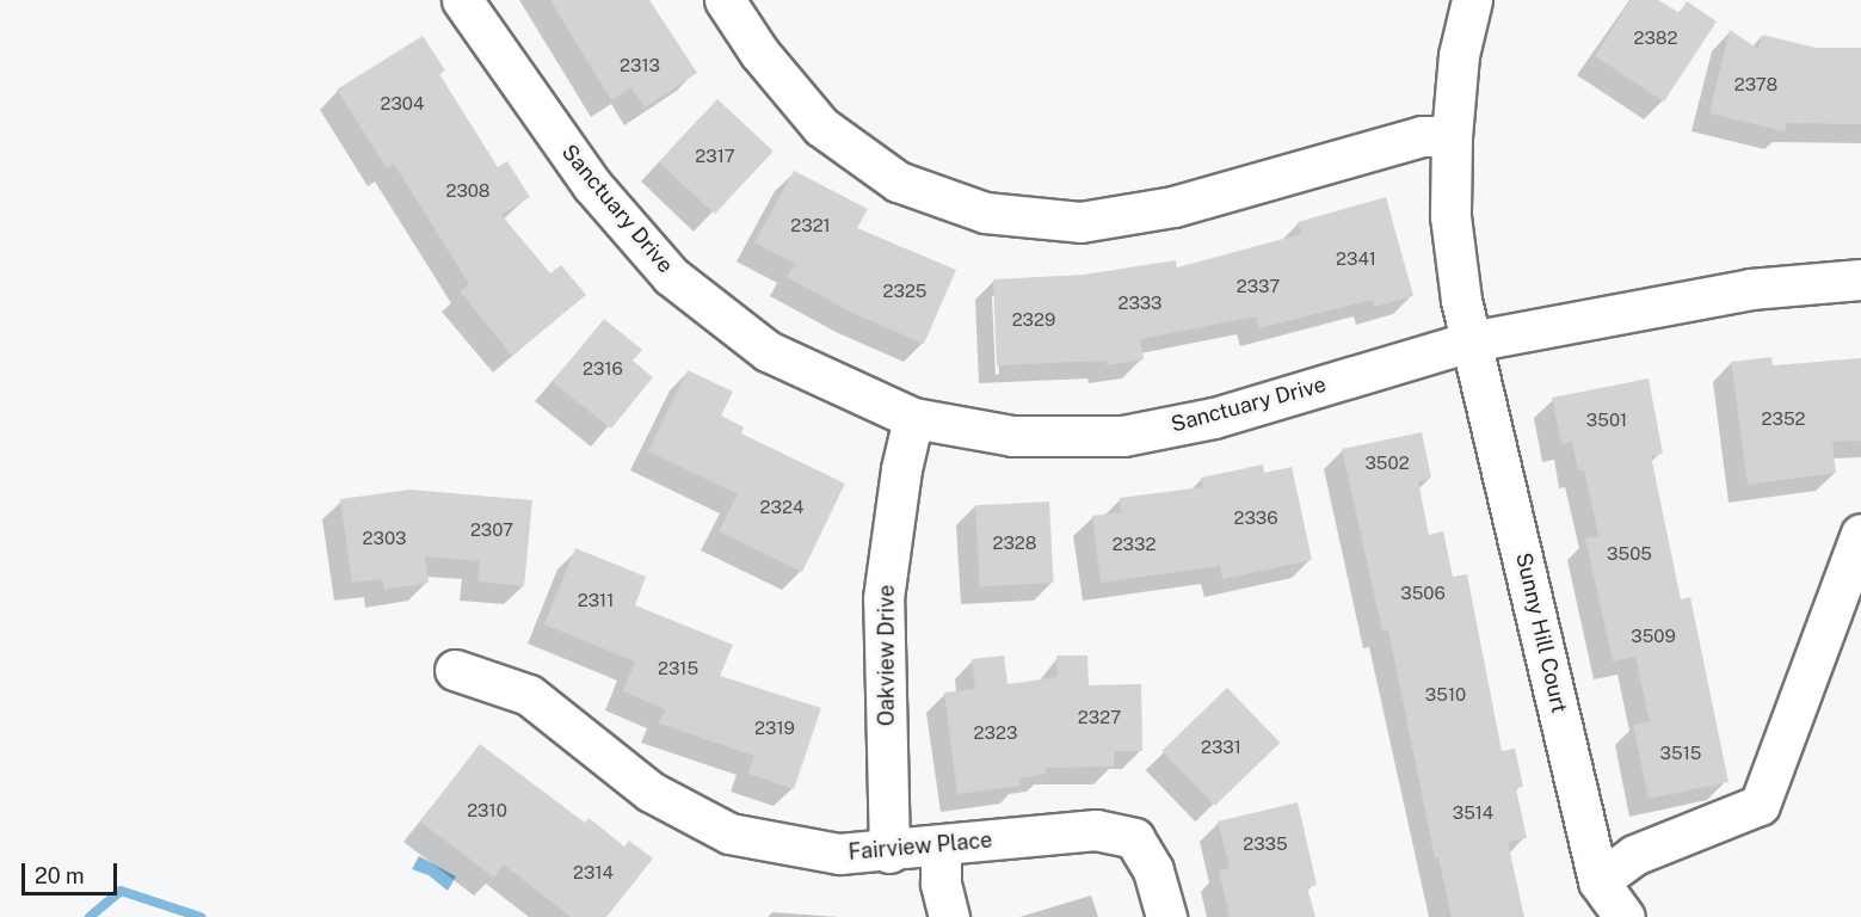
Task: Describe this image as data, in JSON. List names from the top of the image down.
{
  "streets": {
    "street": [
      "Sanctuary Drive",
      "Sunny Hill Court",
      "Oakview Drive",
      "Fairview Place"
    ]
  },
  "crossings": [
    ["Sanctuary Drive", "Sunny Hill Court"],
    ["Sanctuary Drive", "Oakview Drive"],
    ["Oakview Drive", "Fairview Place"]
  ],
  "house_numbers": [
    "2382",
    "2313",
    "2378",
    "2304",
    "2317",
    "2308",
    "2321",
    "2341",
    "2337",
    "2325",
    "2333",
    "2329",
    "2316",
    "2352",
    "3501",
    "3502",
    "2324",
    "2336",
    "2307",
    "2303",
    "2328",
    "2332",
    "3505",
    "3506",
    "2311",
    "3509",
    "2315",
    "3510",
    "2327",
    "2319",
    "2323",
    "2331",
    "3515",
    "2310",
    "3514",
    "2335",
    "2314"
  ],
  "scale_bar": "20 m"
}
